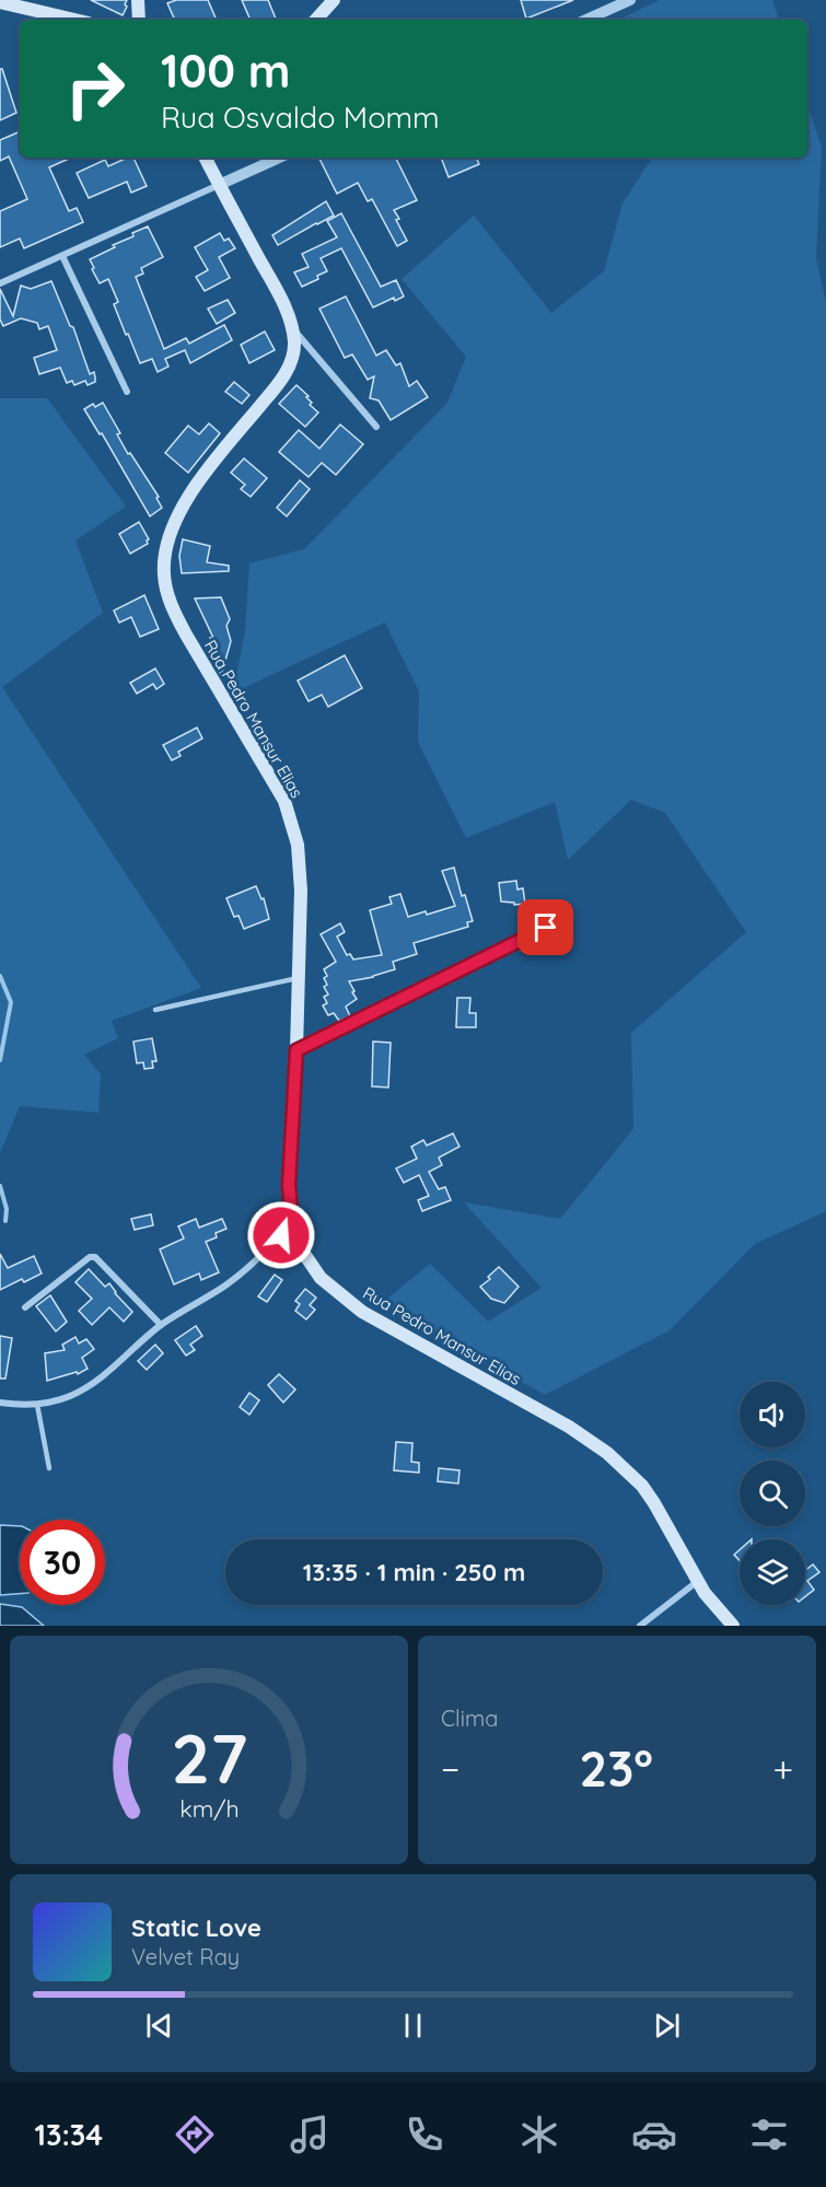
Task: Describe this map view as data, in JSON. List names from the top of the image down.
{
  "streets": {
    "main road": ["Rua Pedro Mansur Elias"]
  },
  "page": {
    "turn": ["100 m", "Rua Osvaldo Momm"],
    "limit": "30",
    "trip": "13:35 · 1 min · 250 m",
    "tile": "Clima",
    "heat": ["−", "23°", "+"],
    "song": ["Static Love", "Velvet Ray"],
    "tabs": "13:34",
    "gauge": ["27", "km/h"]
  }
}
